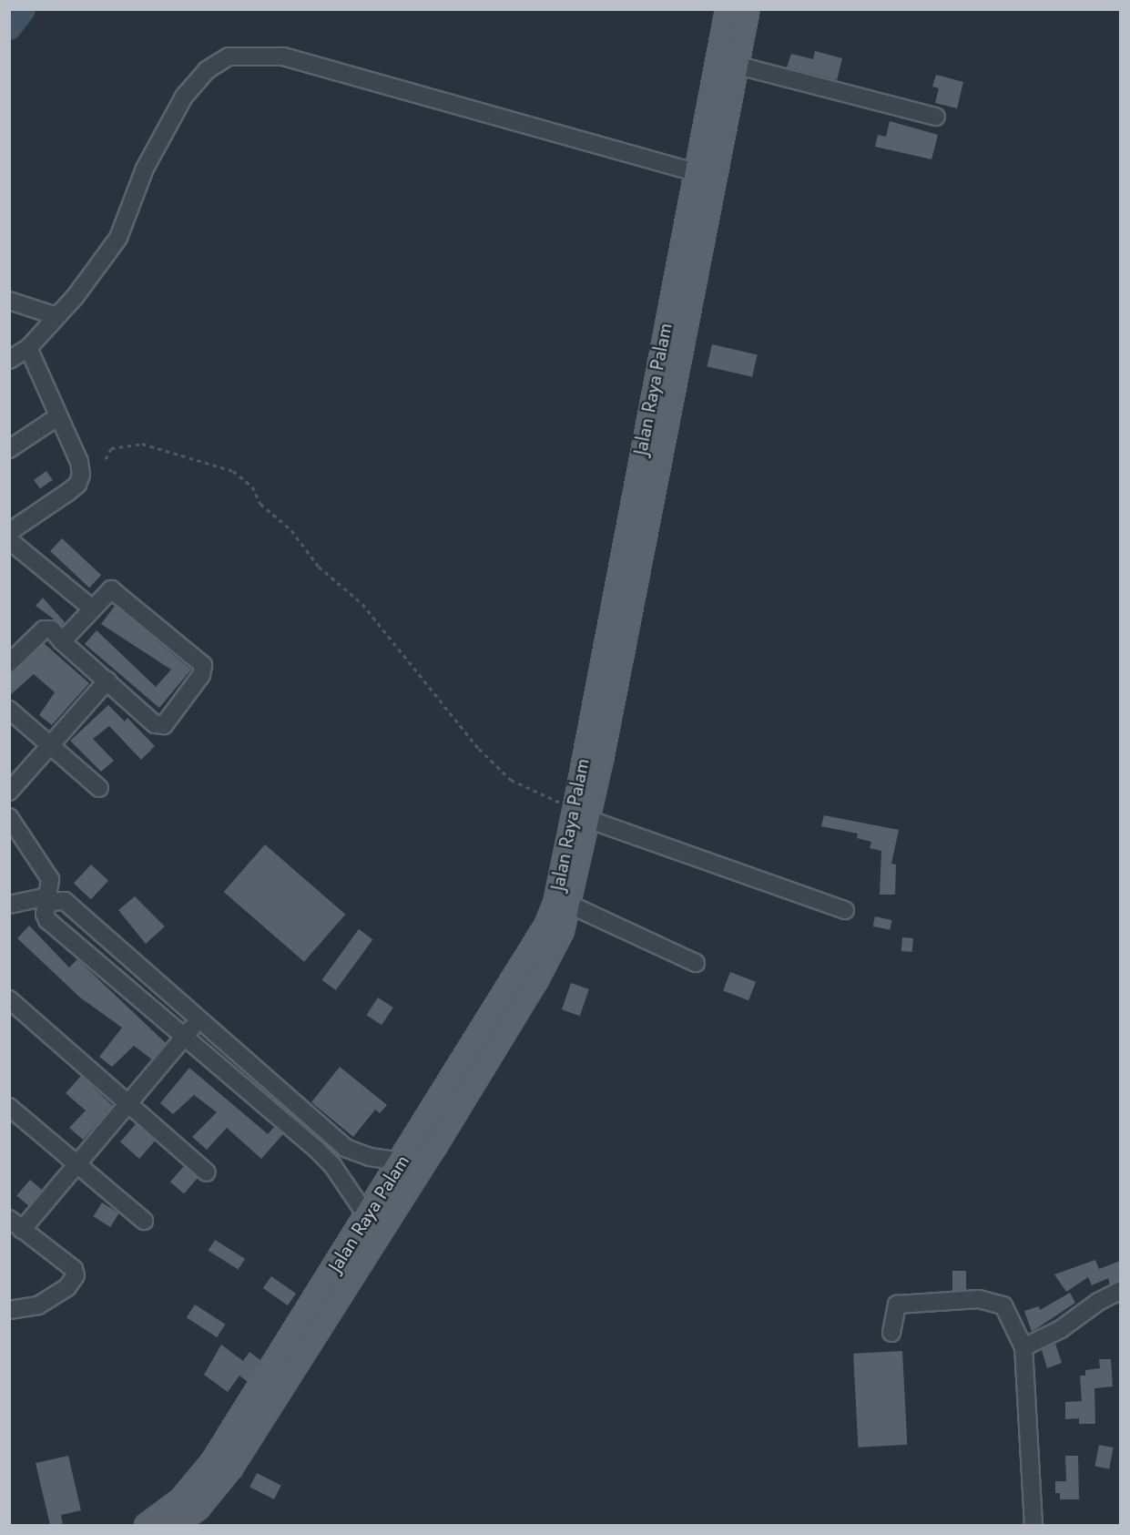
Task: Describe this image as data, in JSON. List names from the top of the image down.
{
  "streets": {
    "main road": ["Jalan Raya Palam"]
  }
}
